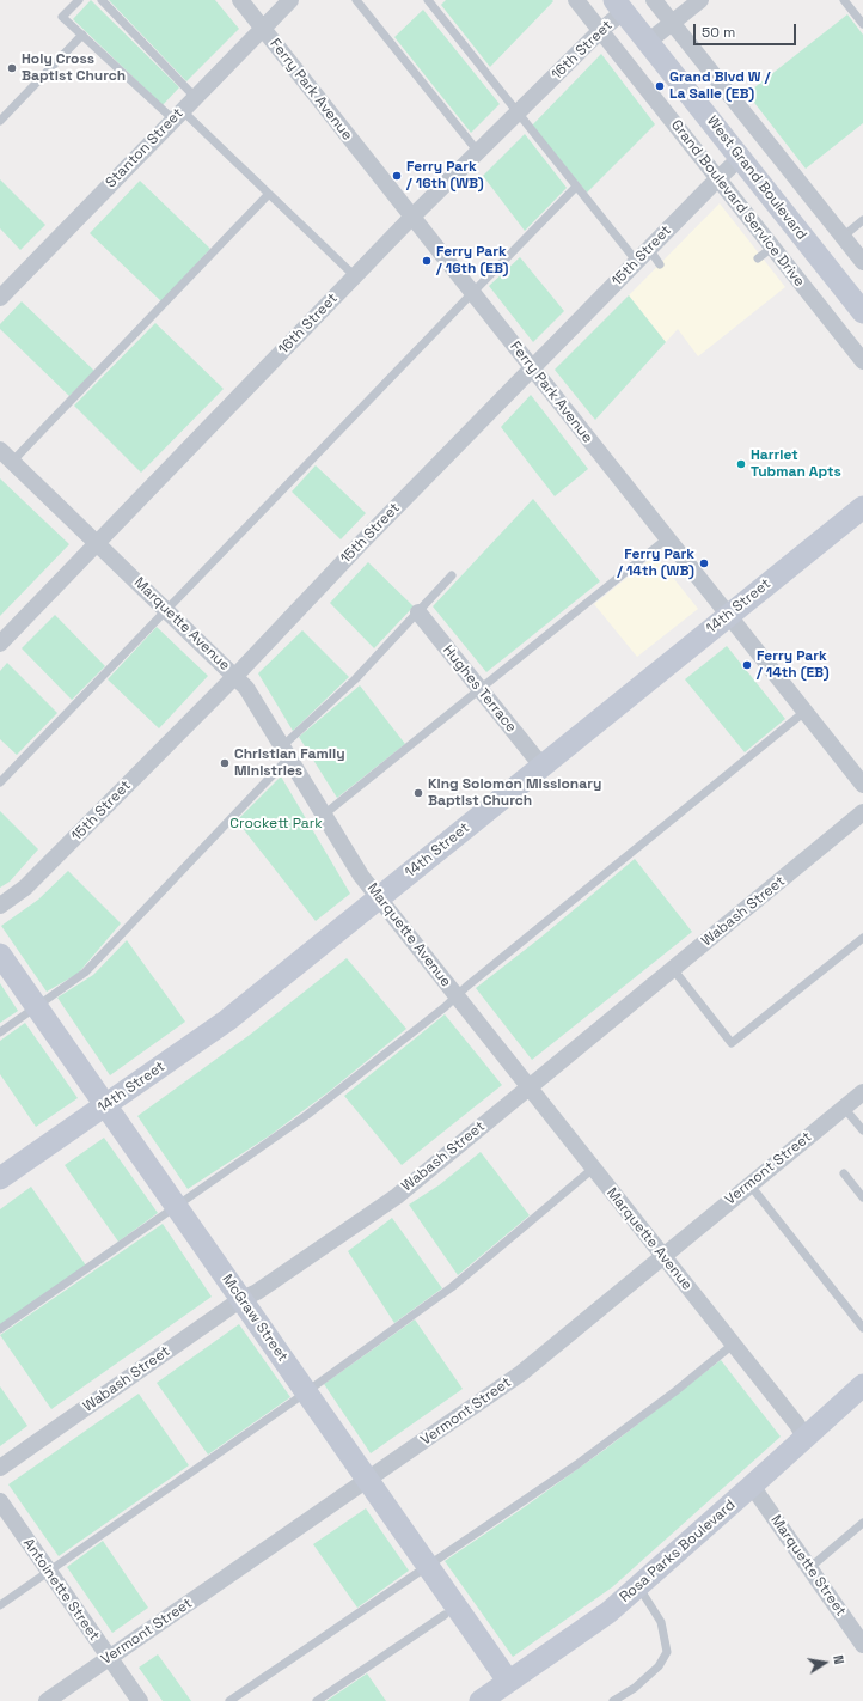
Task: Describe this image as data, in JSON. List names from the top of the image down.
{
  "streets": {
    "street": [
      "16th Street",
      "Ferry Park Avenue",
      "Stanton Street",
      "West Grand Boulevard",
      "Grand Boulevard Service Drive",
      "15th Street",
      "14th Street",
      "Marquette Avenue",
      "Hughes Terrace",
      "Wabash Street",
      "Vermont Street",
      "McGraw Street",
      "Rosa Parks Boulevard",
      "Marquette Street",
      "Antoinette Street"
    ]
  },
  "crossings": [
    ["16th Street", "Ferry Park Avenue"],
    ["16th Street", "West Grand Boulevard"],
    ["16th Street", "Grand Boulevard Service Drive"],
    ["16th Street", "Marquette Avenue"],
    ["Ferry Park Avenue", "Stanton Street"],
    ["Ferry Park Avenue", "15th Street"],
    ["Ferry Park Avenue", "14th Street"],
    ["West Grand Boulevard", "15th Street"],
    ["Grand Boulevard Service Drive", "15th Street"],
    ["15th Street", "Marquette Avenue"],
    ["14th Street", "Marquette Avenue"],
    ["14th Street", "Hughes Terrace"],
    ["14th Street", "McGraw Street"],
    ["Marquette Avenue", "Wabash Street"],
    ["Marquette Avenue", "Vermont Street"],
    ["Marquette Avenue", "Rosa Parks Boulevard"],
    ["Wabash Street", "McGraw Street"],
    ["Vermont Street", "McGraw Street"],
    ["Vermont Street", "Antoinette Street"],
    ["McGraw Street", "Rosa Parks Boulevard"],
    ["Rosa Parks Boulevard", "Marquette Street"]
  ],
  "parks": ["Crockett Park"],
  "places": [
    "Holy Cross Baptist Church",
    "Grand Blvd W / La Salle (EB)",
    "Ferry Park / 16th (WB)",
    "Ferry Park / 16th (EB)",
    "Harriet Tubman Apts",
    "Ferry Park / 14th (WB)",
    "Ferry Park / 14th (EB)",
    "Christian Family Ministries",
    "King Solomon Missionary Baptist Church"
  ],
  "scale_bar": "50 m",
  "north": "right"
}
